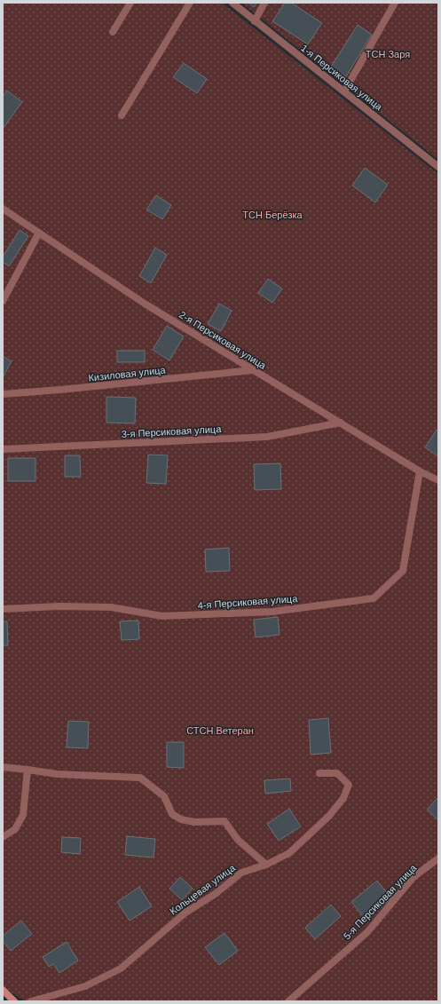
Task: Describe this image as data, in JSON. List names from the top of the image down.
{
  "streets": {
    "lane": [
      "1-я Персиковая улица",
      "2-я Персиковая улица",
      "Кизиловая улица",
      "3-я Персиковая улица",
      "4-я Персиковая улица",
      "Кольцевая улица",
      "5-я Персиковая улица"
    ]
  },
  "crossings": [
    ["2-я Персиковая улица", "Кизиловая улица"],
    ["2-я Персиковая улица", "3-я Персиковая улица"],
    ["2-я Персиковая улица", "4-я Персиковая улица"]
  ],
  "parks": ["ТСН Заря", "ТСН Берёзка", "СТСН Ветеран"]
}
